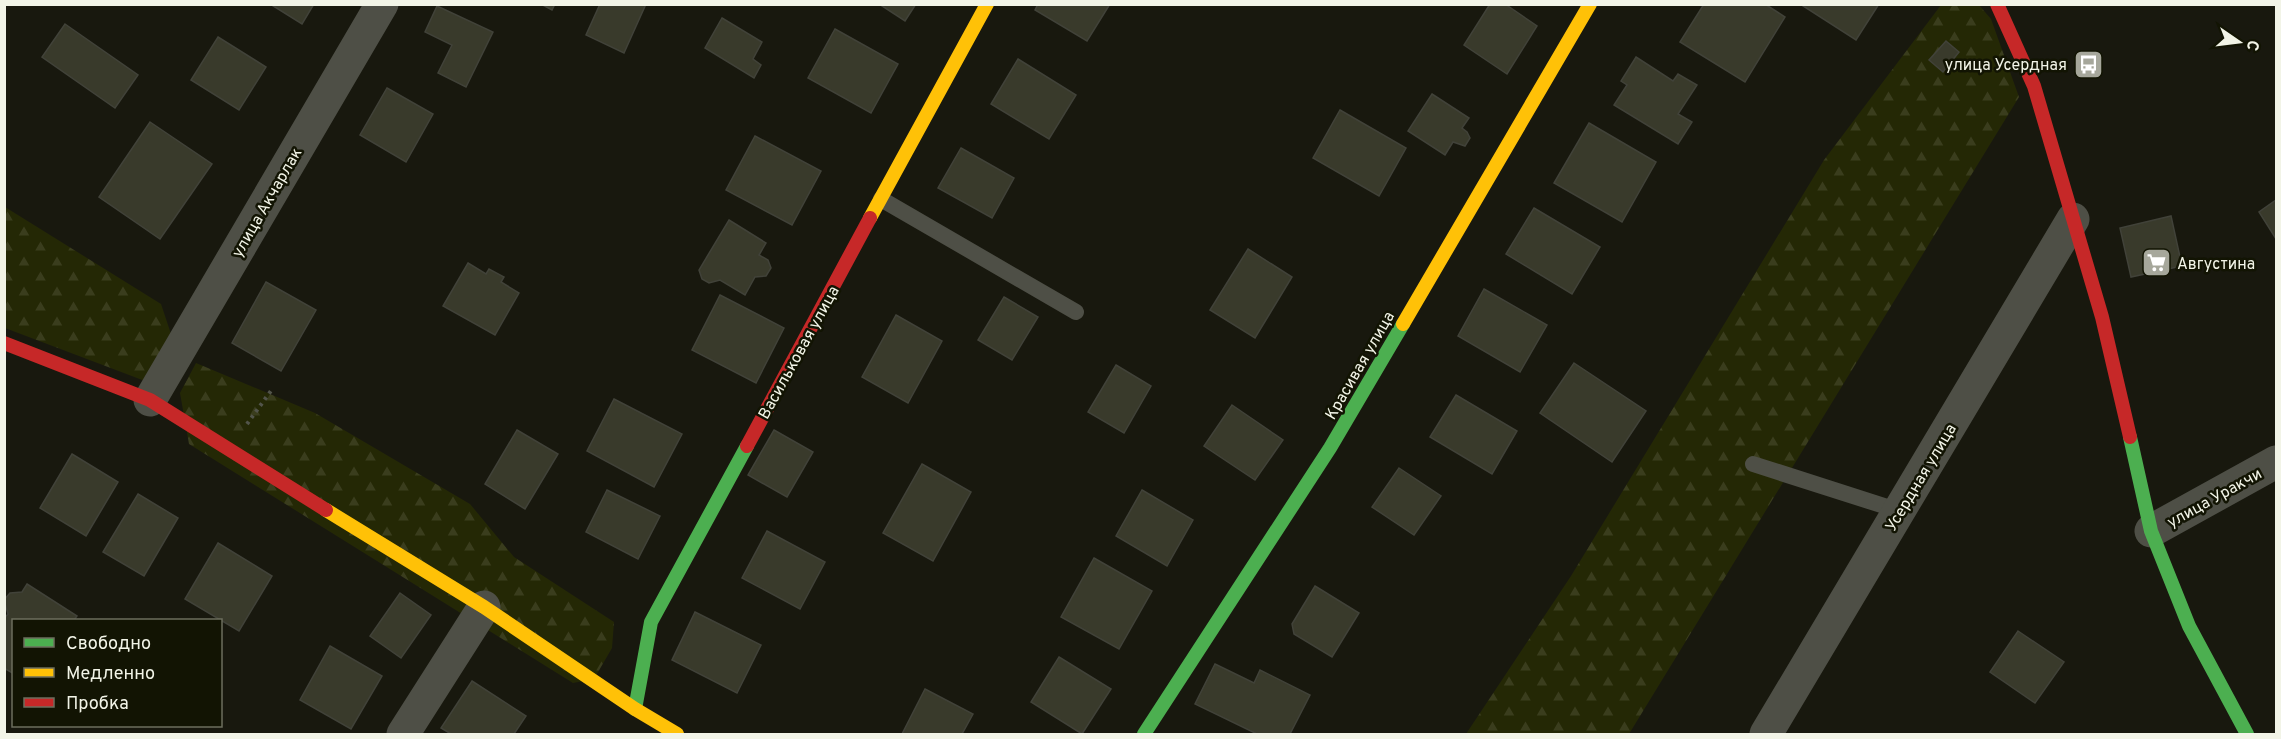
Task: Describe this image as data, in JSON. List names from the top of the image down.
{
  "streets": {
    "street": [
      "улица Акчарлак",
      "Васильковая улица",
      "Красивая улица",
      "Усердная улица",
      "улица Уракчи"
    ]
  },
  "places": {
    "bus stop": ["улица Усердная"],
    "supermarket": ["Августина"]
  },
  "legend": ["Свободно", "Медленно", "Пробка"],
  "north": "right"
}
